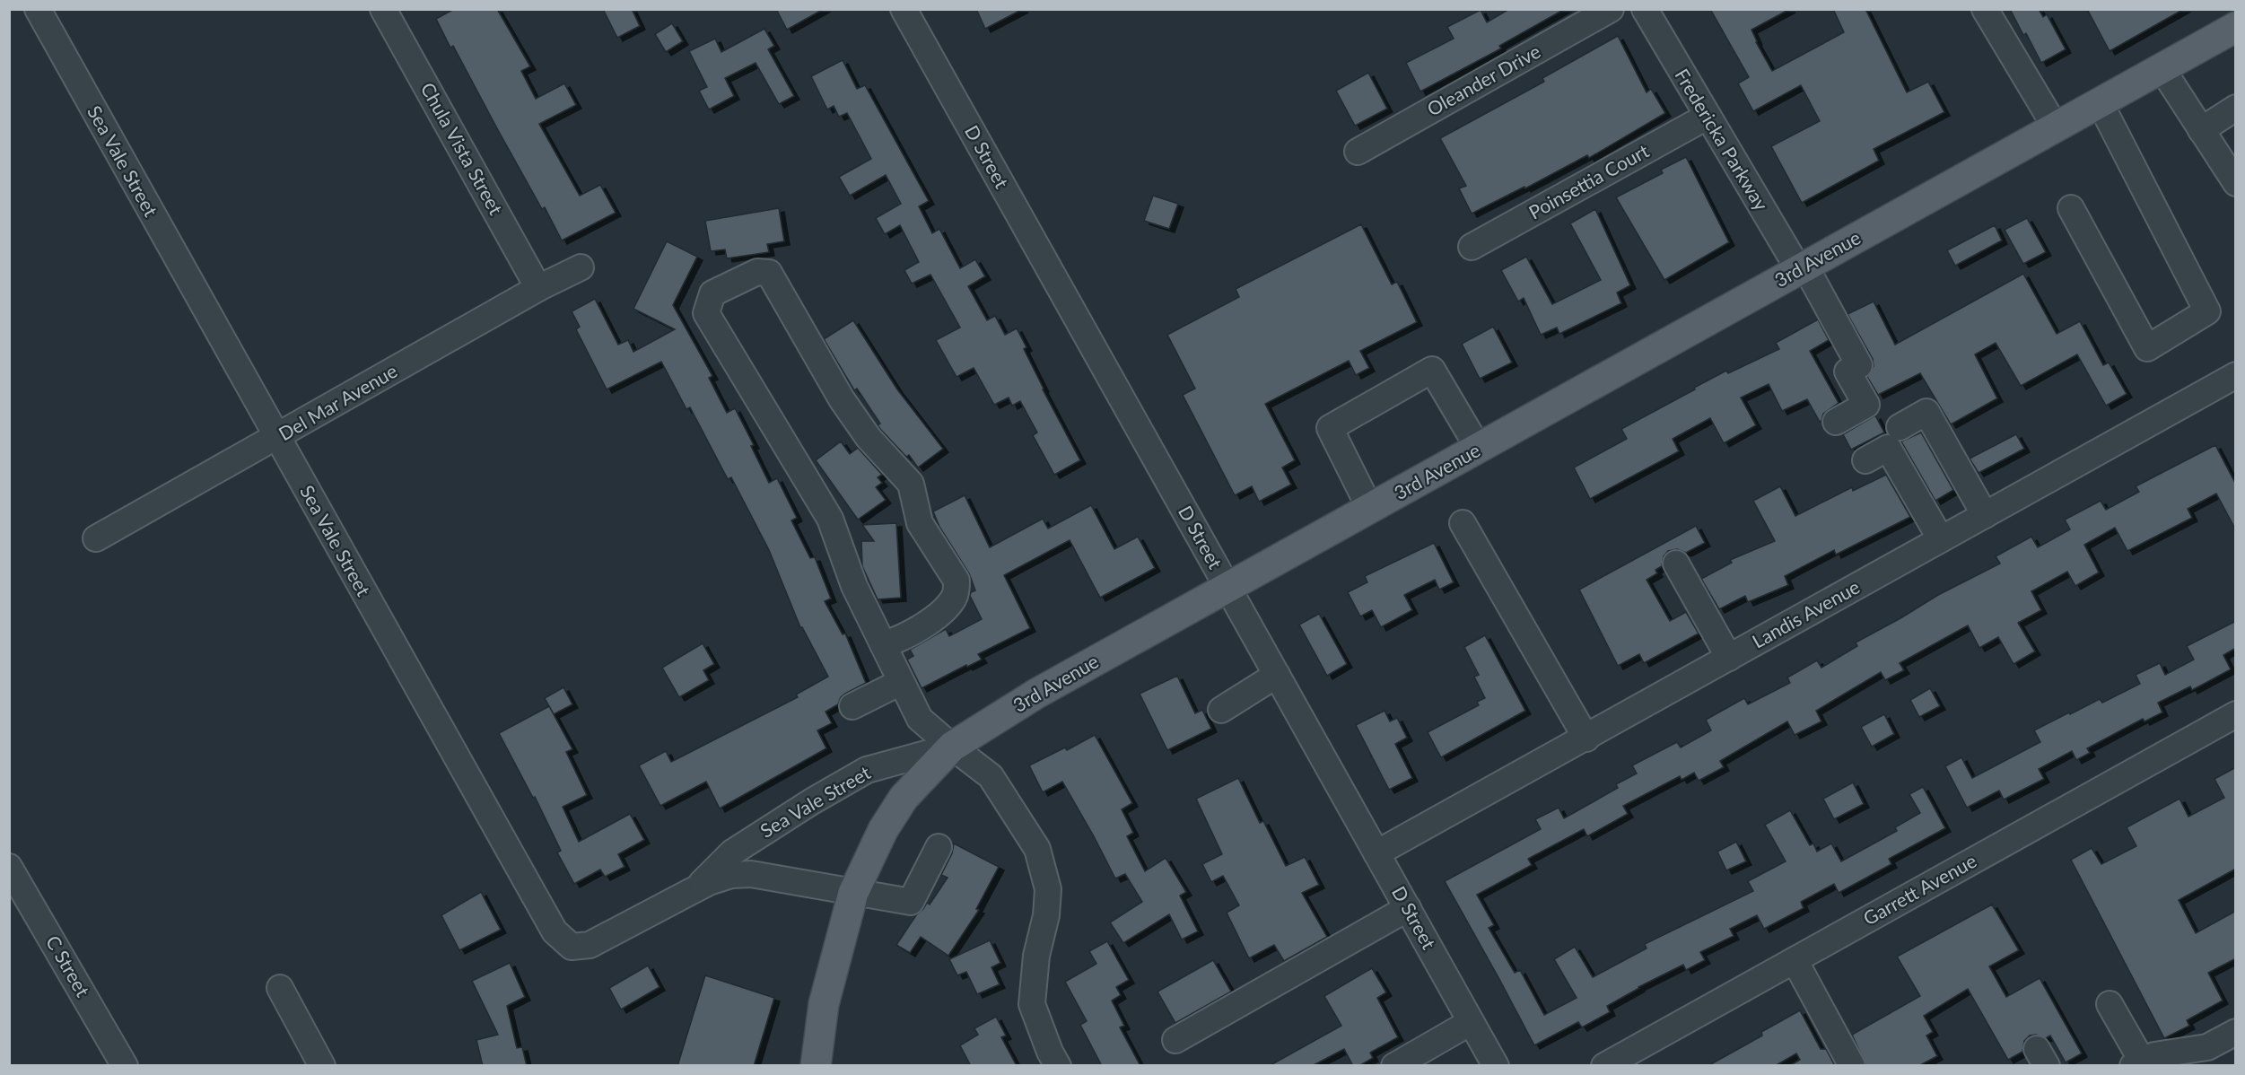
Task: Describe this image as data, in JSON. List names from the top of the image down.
{
  "streets": {
    "main road": ["3rd Avenue"],
    "street": [
      "Oleander Drive",
      "Fredericka Parkway",
      "Chula Vista Street",
      "D Street",
      "Sea Vale Street",
      "Poinsettia Court",
      "Del Mar Avenue",
      "Landis Avenue",
      "Garrett Avenue",
      "C Street"
    ]
  },
  "crossings": [
    ["Fredericka Parkway", "Poinsettia Court"],
    ["Fredericka Parkway", "3rd Avenue"],
    ["Chula Vista Street", "Del Mar Avenue"],
    ["D Street", "3rd Avenue"],
    ["D Street", "Landis Avenue"],
    ["Sea Vale Street", "3rd Avenue"],
    ["Sea Vale Street", "Del Mar Avenue"]
  ]
}
